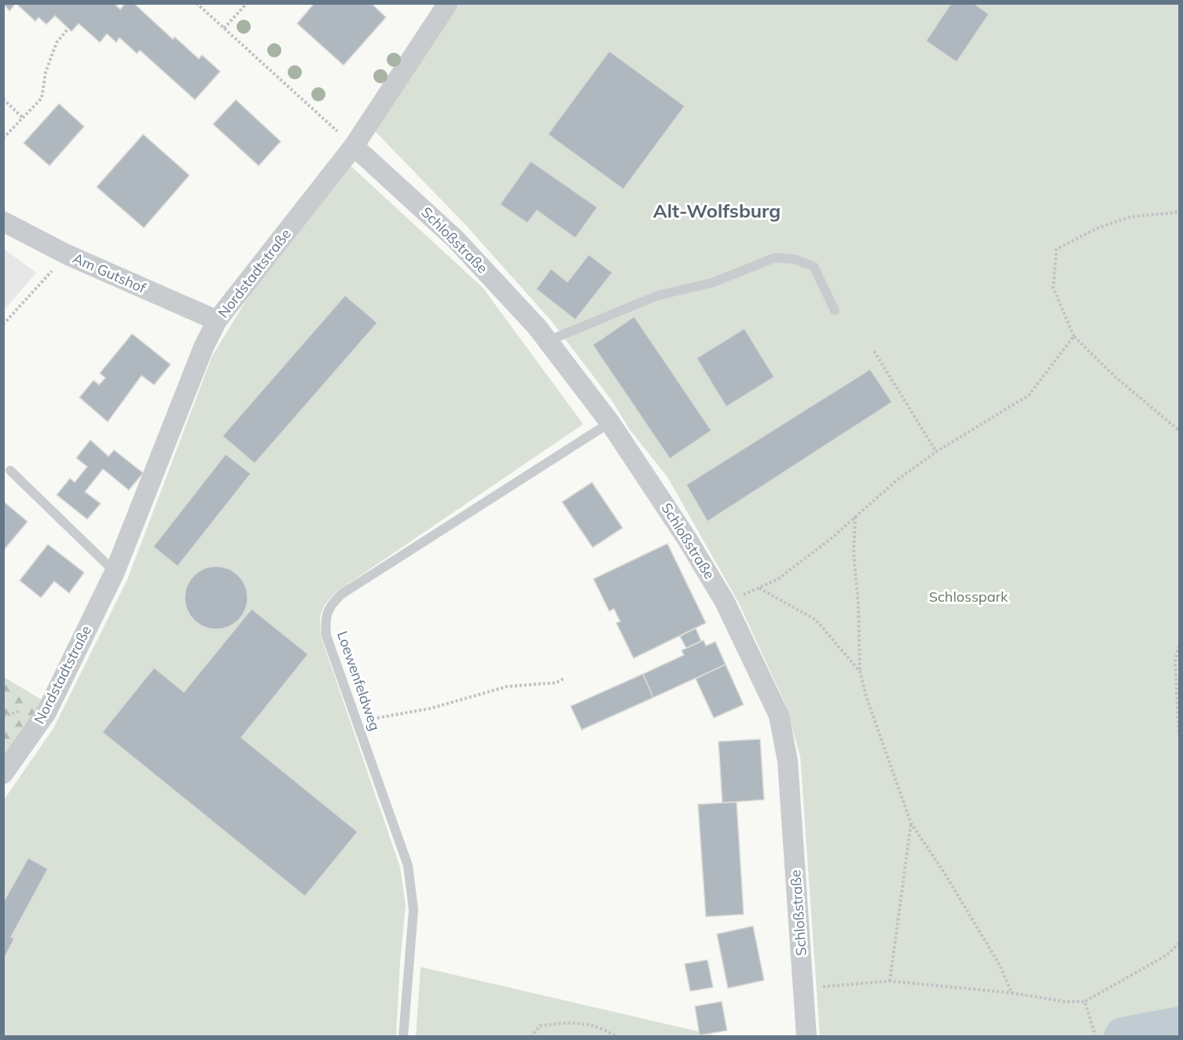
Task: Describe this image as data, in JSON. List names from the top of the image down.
{
  "streets": {
    "street": ["Schloßstraße", "Am Gutshof", "Nordstadtstraße"],
    "lane": ["Loewenfeldweg"]
  },
  "crossings": [
    ["Schloßstraße", "Nordstadtstraße"],
    ["Schloßstraße", "Loewenfeldweg"],
    ["Am Gutshof", "Nordstadtstraße"]
  ],
  "districts": ["Alt-Wolfsburg"],
  "parks": ["Schlosspark"]
}
